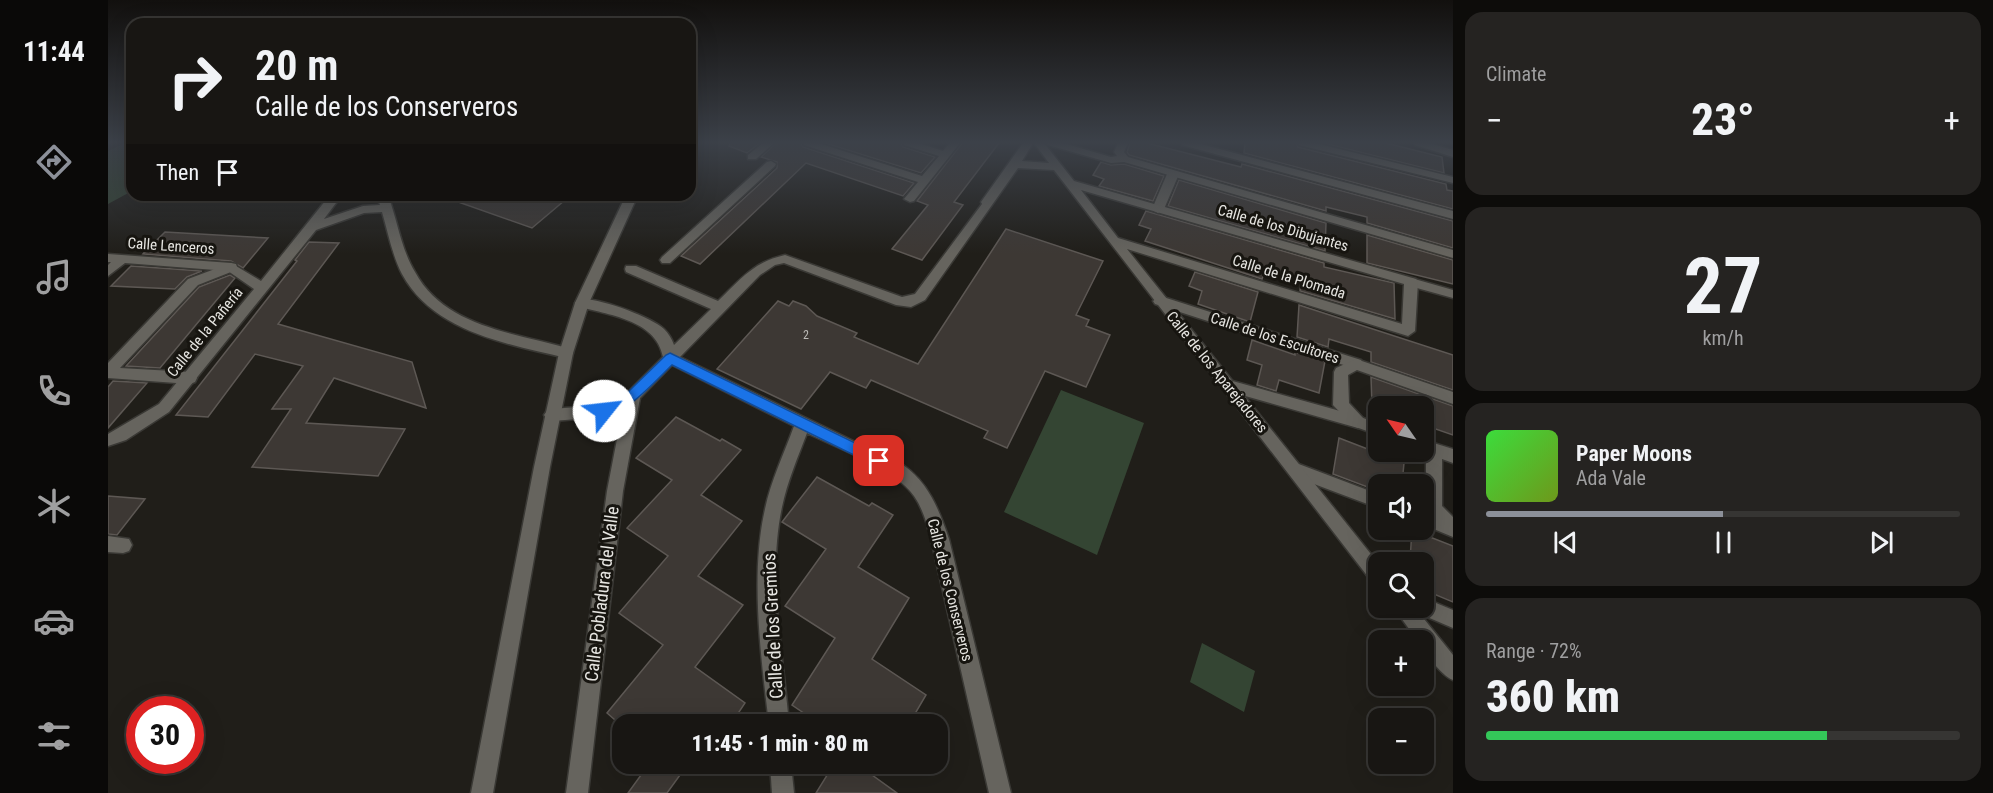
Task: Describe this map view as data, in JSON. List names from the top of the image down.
{
  "streets": {
    "street": [
      "Calle de los Dibujantes",
      "Calle Lenceros",
      "Calle de la Plomada",
      "Calle de la Pañería",
      "Calle de los Escultores",
      "Calle de los Aparejadores",
      "Calle de los Conserveros",
      "Calle Pobladura del Valle",
      "Calle de los Gremios"
    ]
  },
  "crossings": [
    ["Calle de los Dibujantes", "Calle de la Plomada"],
    ["Calle de los Dibujantes", "Calle de los Aparejadores"],
    ["Calle Lenceros", "Calle de la Pañería"],
    ["Calle de la Plomada", "Calle de los Aparejadores"],
    ["Calle de los Escultores", "Calle de los Aparejadores"],
    ["Calle de los Conserveros", "Calle de los Gremios"]
  ],
  "house_numbers": ["2"],
  "north": "top left",
  "page": {
    "tabs": "11:44",
    "tile": [
      "Climate",
      ["27", "km/h"],
      ["Range · 72%", "360 km"]
    ],
    "turn": ["20 m", "Calle de los Conserveros"],
    "heat": ["−", "23°", "+"],
    "then": "Then",
    "map_buttons": ["+", "−"],
    "song": ["Paper Moons", "Ada Vale"],
    "limit": "30",
    "trip": "11:45 · 1 min · 80 m"
  }
}
